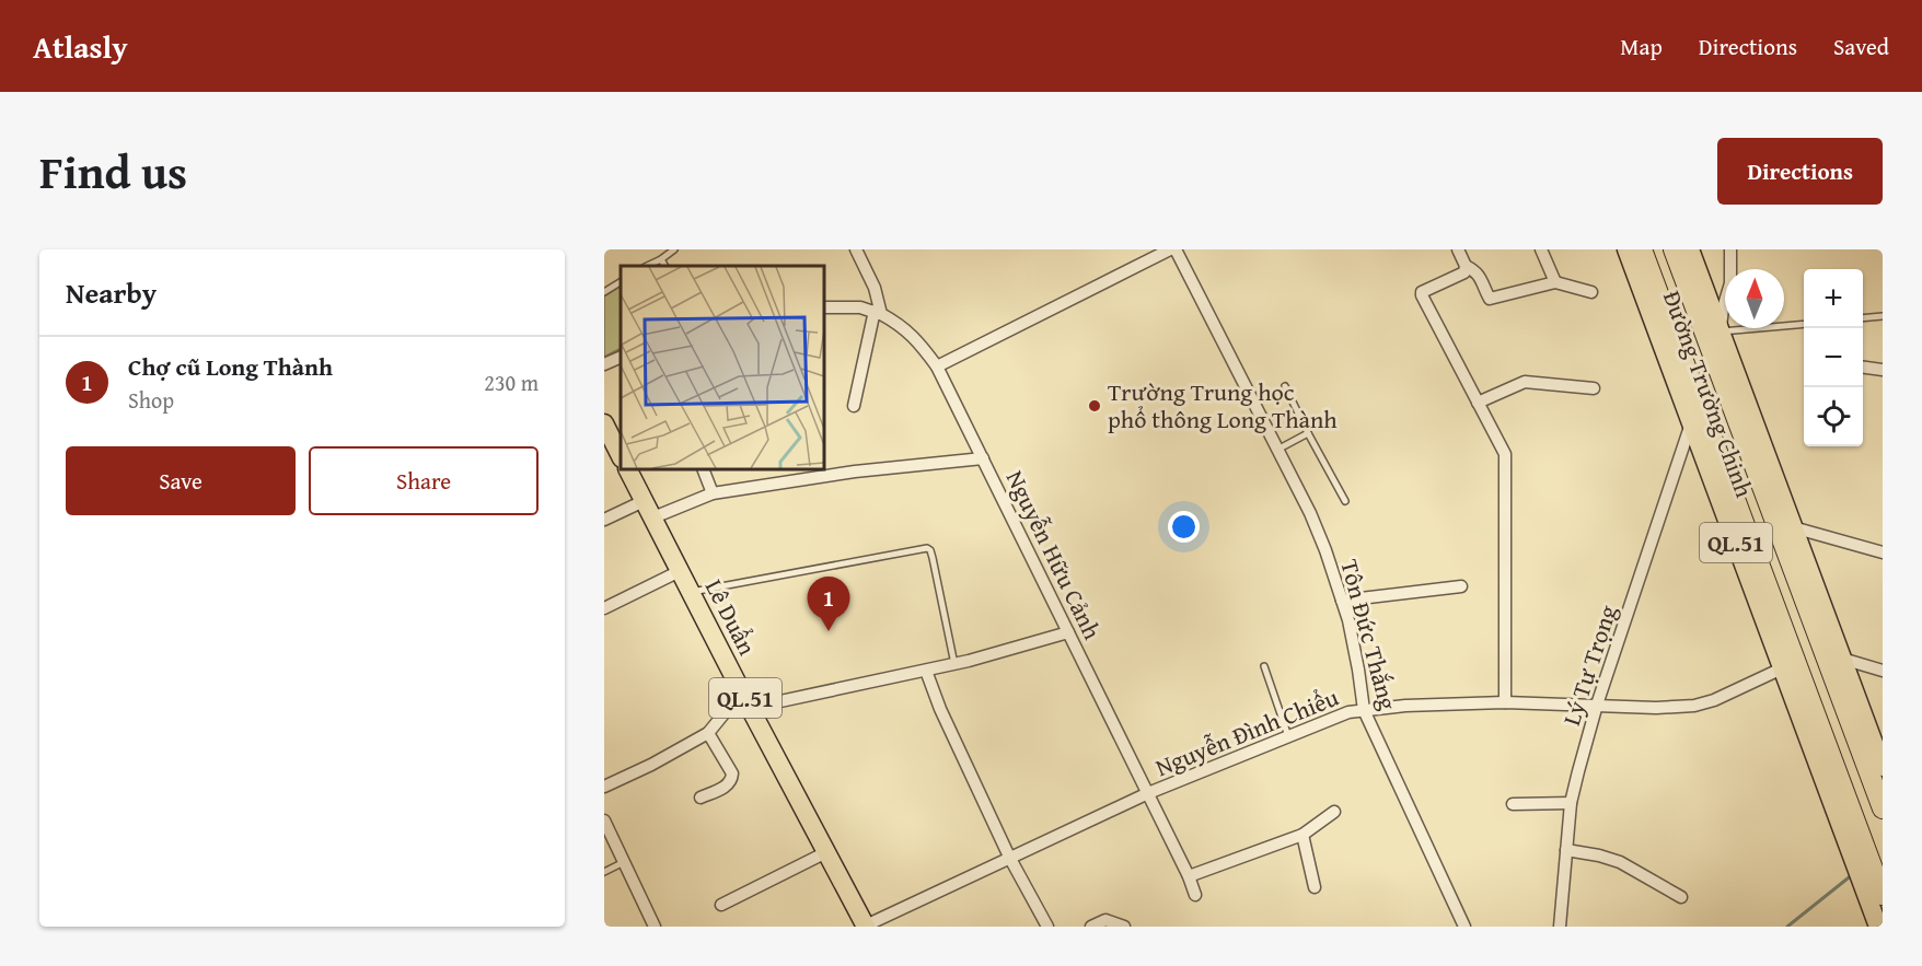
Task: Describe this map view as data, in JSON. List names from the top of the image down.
{
  "streets": {
    "highway": ["Đường Trường Chinh", "QL.51"],
    "main road": ["Lê Duẩn"],
    "street": [
      "Nguyễn Hữu Cảnh",
      "Tôn Đức Thắng",
      "Lý Tự Trọng",
      "Nguyễn Đình Chiểu"
    ]
  },
  "crossings": [
    ["Đường Trường Chinh", "QL.51"],
    ["Đường Trường Chinh", "Lý Tự Trọng"],
    ["Đường Trường Chinh", "Nguyễn Đình Chiểu"],
    ["Nguyễn Hữu Cảnh", "Nguyễn Đình Chiểu"],
    ["Lê Duẩn", "Nguyễn Đình Chiểu"],
    ["Tôn Đức Thắng", "Nguyễn Đình Chiểu"],
    ["Lý Tự Trọng", "Nguyễn Đình Chiểu"]
  ],
  "places": ["Trường Trung học phổ thông Long Thành"],
  "north": "top",
  "page": {
    "header": "Atlasly",
    "nav": ["Map", "Directions", "Saved"],
    "title": "Find us",
    "buttons": [
      "Directions",
      ["Save", "Share"]
    ],
    "heading": "Nearby",
    "map_buttons": ["+", "−"],
    "list": [
      {
        "mark": "1",
        "name": "Chợ cũ Long Thành",
        "note": "Shop",
        "value": "230 m"
      }
    ],
    "pins": "1"
  }
}
